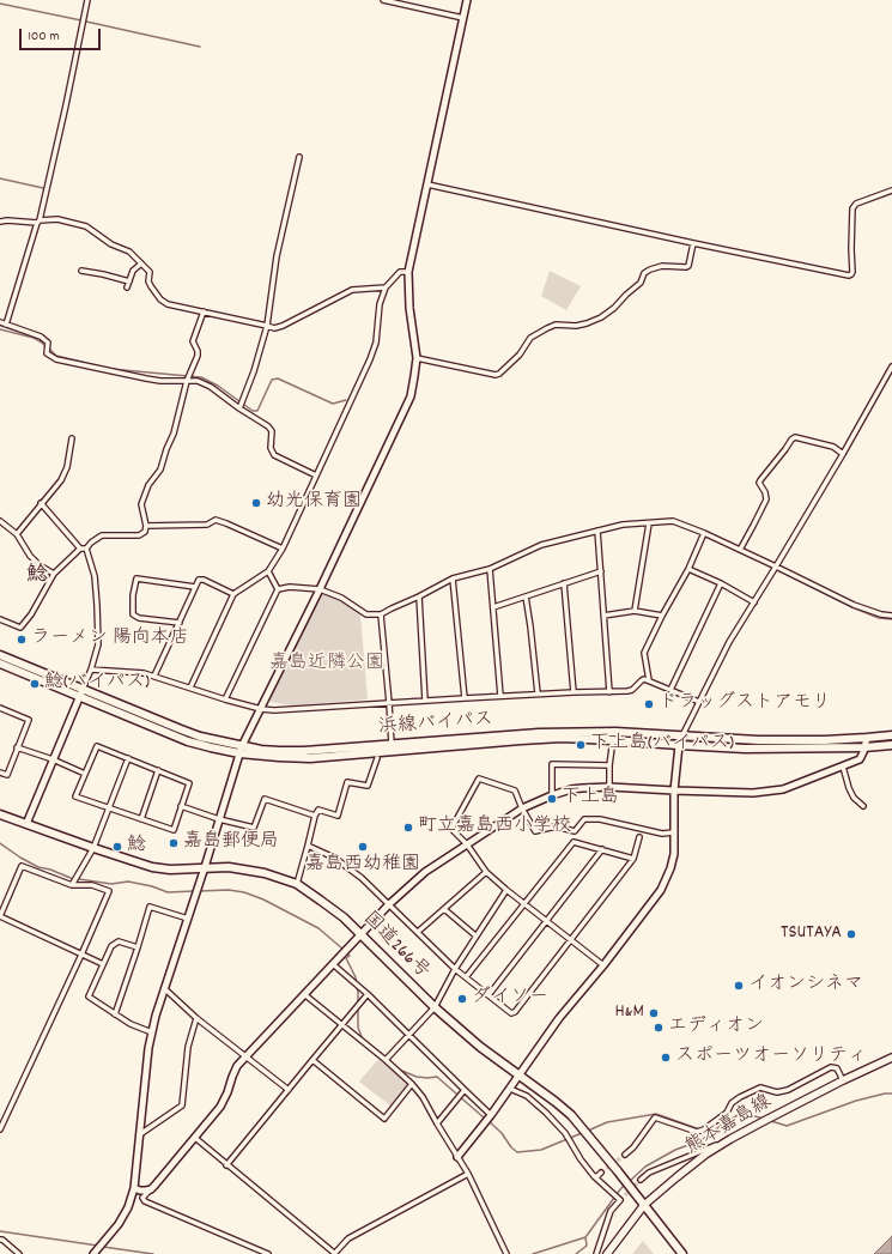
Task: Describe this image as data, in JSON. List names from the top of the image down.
{
  "streets": {
    "highway": ["浜線バイパス", "国道266号"],
    "main road": ["熊本嘉島線"]
  },
  "crossings": [
    ["国道266号", "熊本嘉島線"]
  ],
  "districts": ["鯰"],
  "parks": ["嘉島近隣公園"],
  "places": [
    "幼光保育園",
    "ラーメン 陽向本店",
    "鯰(バイパス)",
    "ドラッグストアモリ",
    "下上島(バイパス)",
    "下上島",
    "町立嘉島西小学校",
    "嘉島郵便局",
    "鯰",
    "嘉島西幼稚園",
    "TSUTAYA",
    "イオンシネマ",
    "ダイソー",
    "H&M",
    "エディオン",
    "スポーツオーソリティ"
  ],
  "scale_bar": "100 m"
}
